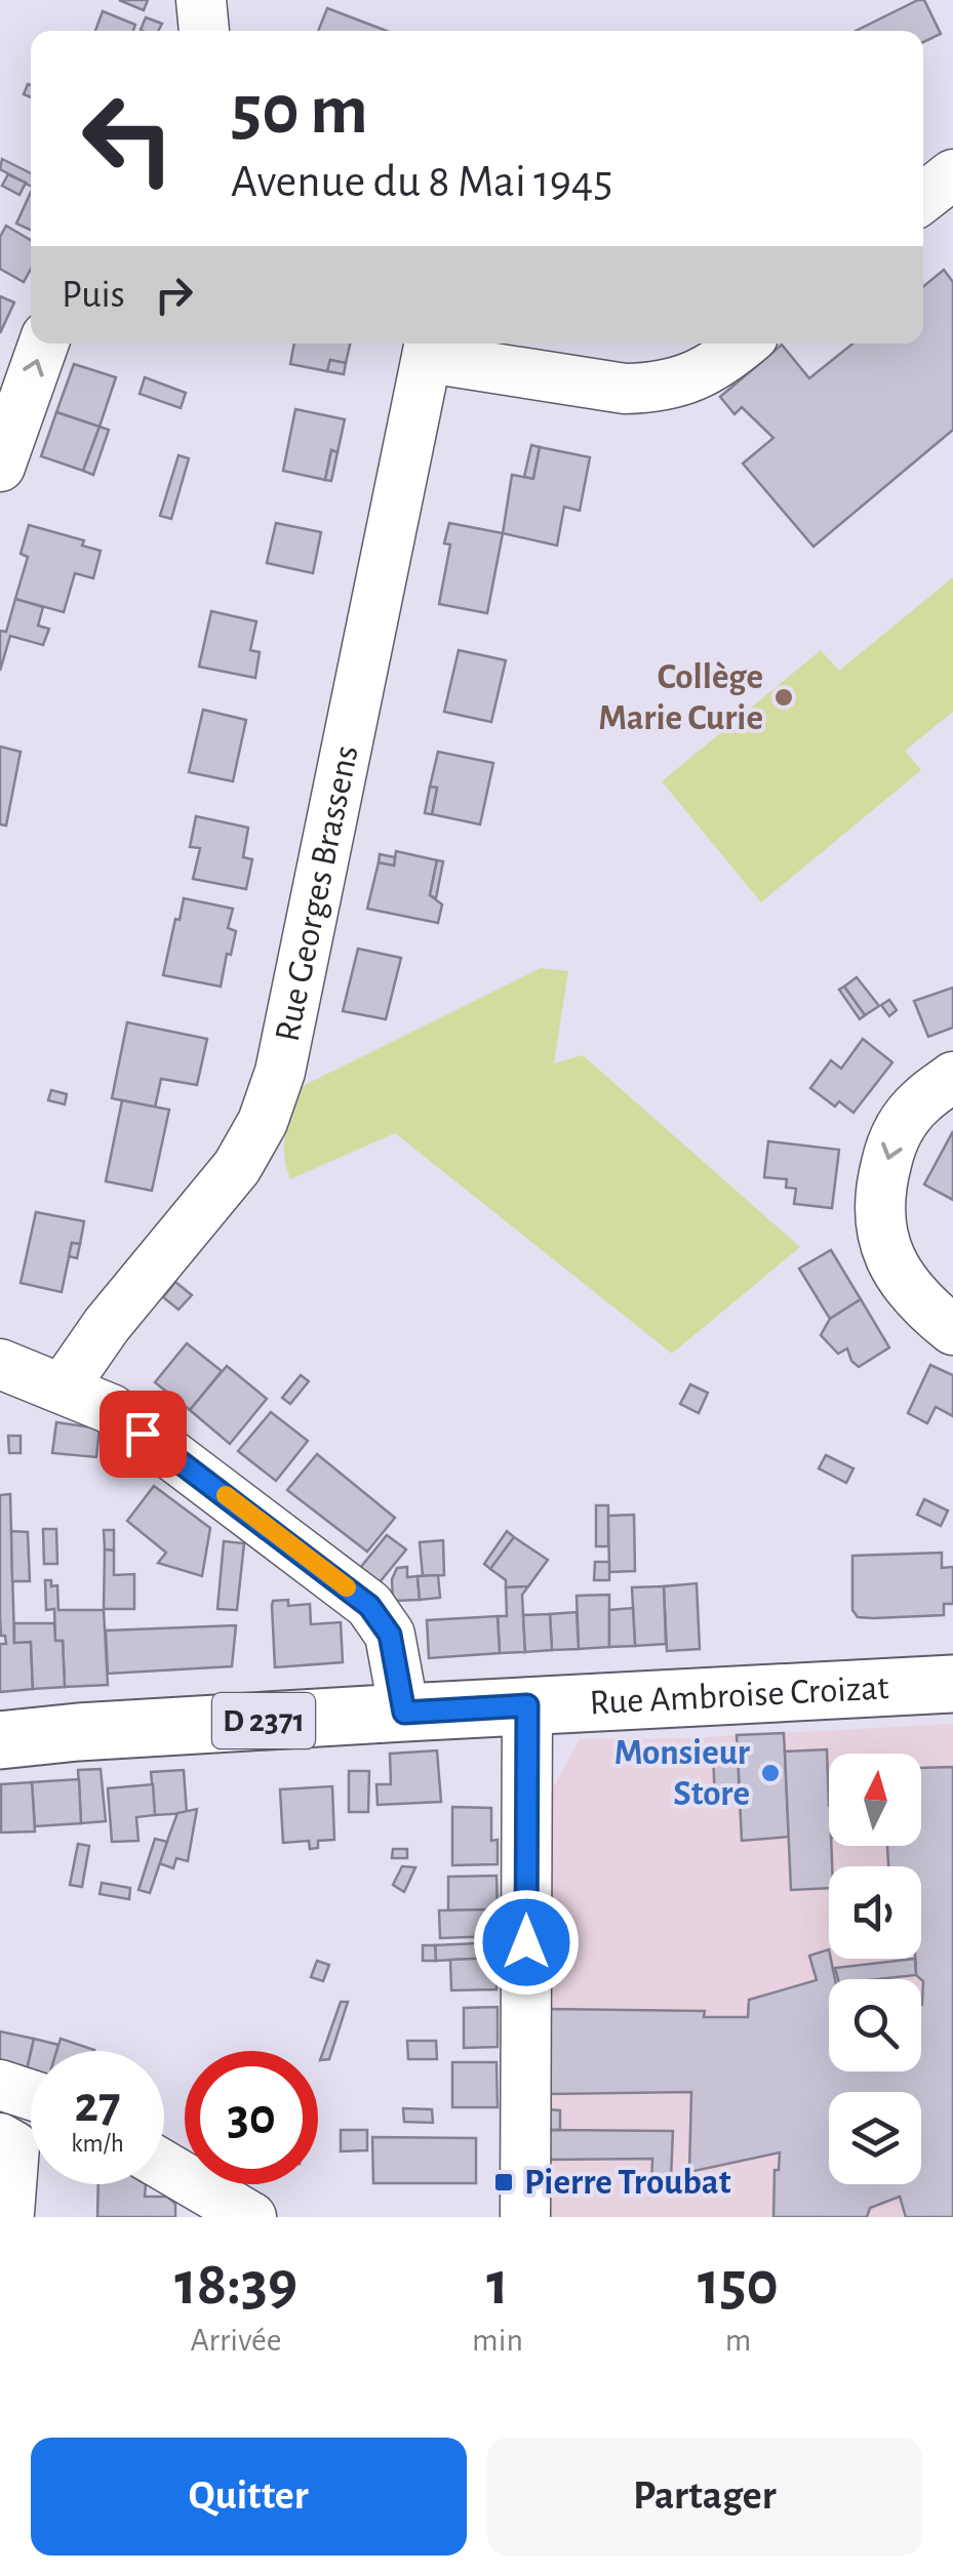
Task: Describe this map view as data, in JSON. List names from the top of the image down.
{
  "streets": {
    "main road": ["Rue Ambroise Croizat", "D 2371"],
    "street": ["Rue Georges Brassens"]
  },
  "crossings": [
    ["Rue Ambroise Croizat", "D 2371"]
  ],
  "places": {
    "other": ["Collège Marie Curie", "Monsieur Store"],
    "transit": ["Pierre Troubat"]
  },
  "north": "top",
  "page": {
    "turn": ["50 m", "Avenue du 8 Mai 1945"],
    "then": "Puis",
    "speed": "27 km/h",
    "limit": "30",
    "eta": [
      "18:39",
      "Arrivée",
      "1",
      "min",
      "150",
      "m"
    ],
    "buttons": ["Quitter", "Partager"]
  }
}
